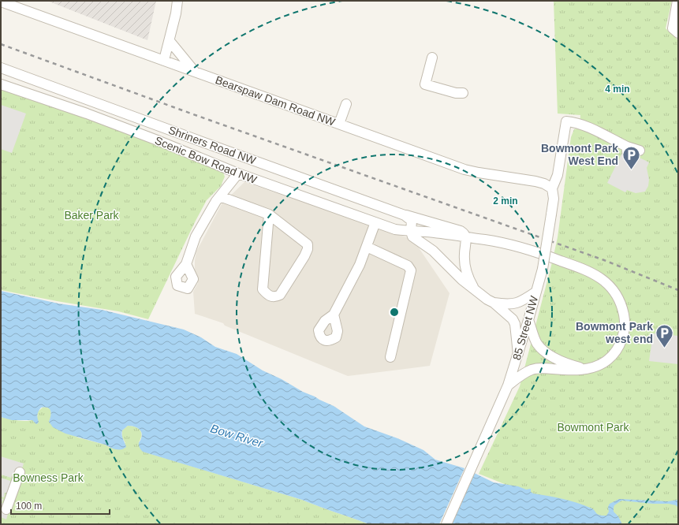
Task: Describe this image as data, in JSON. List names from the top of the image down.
{
  "streets": {
    "street": [
      "Bearspaw Dam Road NW",
      "Shriners Road NW",
      "Scenic Bow Road NW",
      "85 Street NW"
    ]
  },
  "crossings": [
    ["Bearspaw Dam Road NW", "85 Street NW"],
    ["Shriners Road NW", "Scenic Bow Road NW"],
    ["Scenic Bow Road NW", "85 Street NW"]
  ],
  "water": ["Bow River"],
  "parks": ["Baker Park", "Bowmont Park", "Bowness Park"],
  "places": {
    "parking": ["Bowmont Park West End", "Bowmont Park west end"]
  },
  "scale_bar": "100 m",
  "rings": ["4 min", "2 min"]
}
